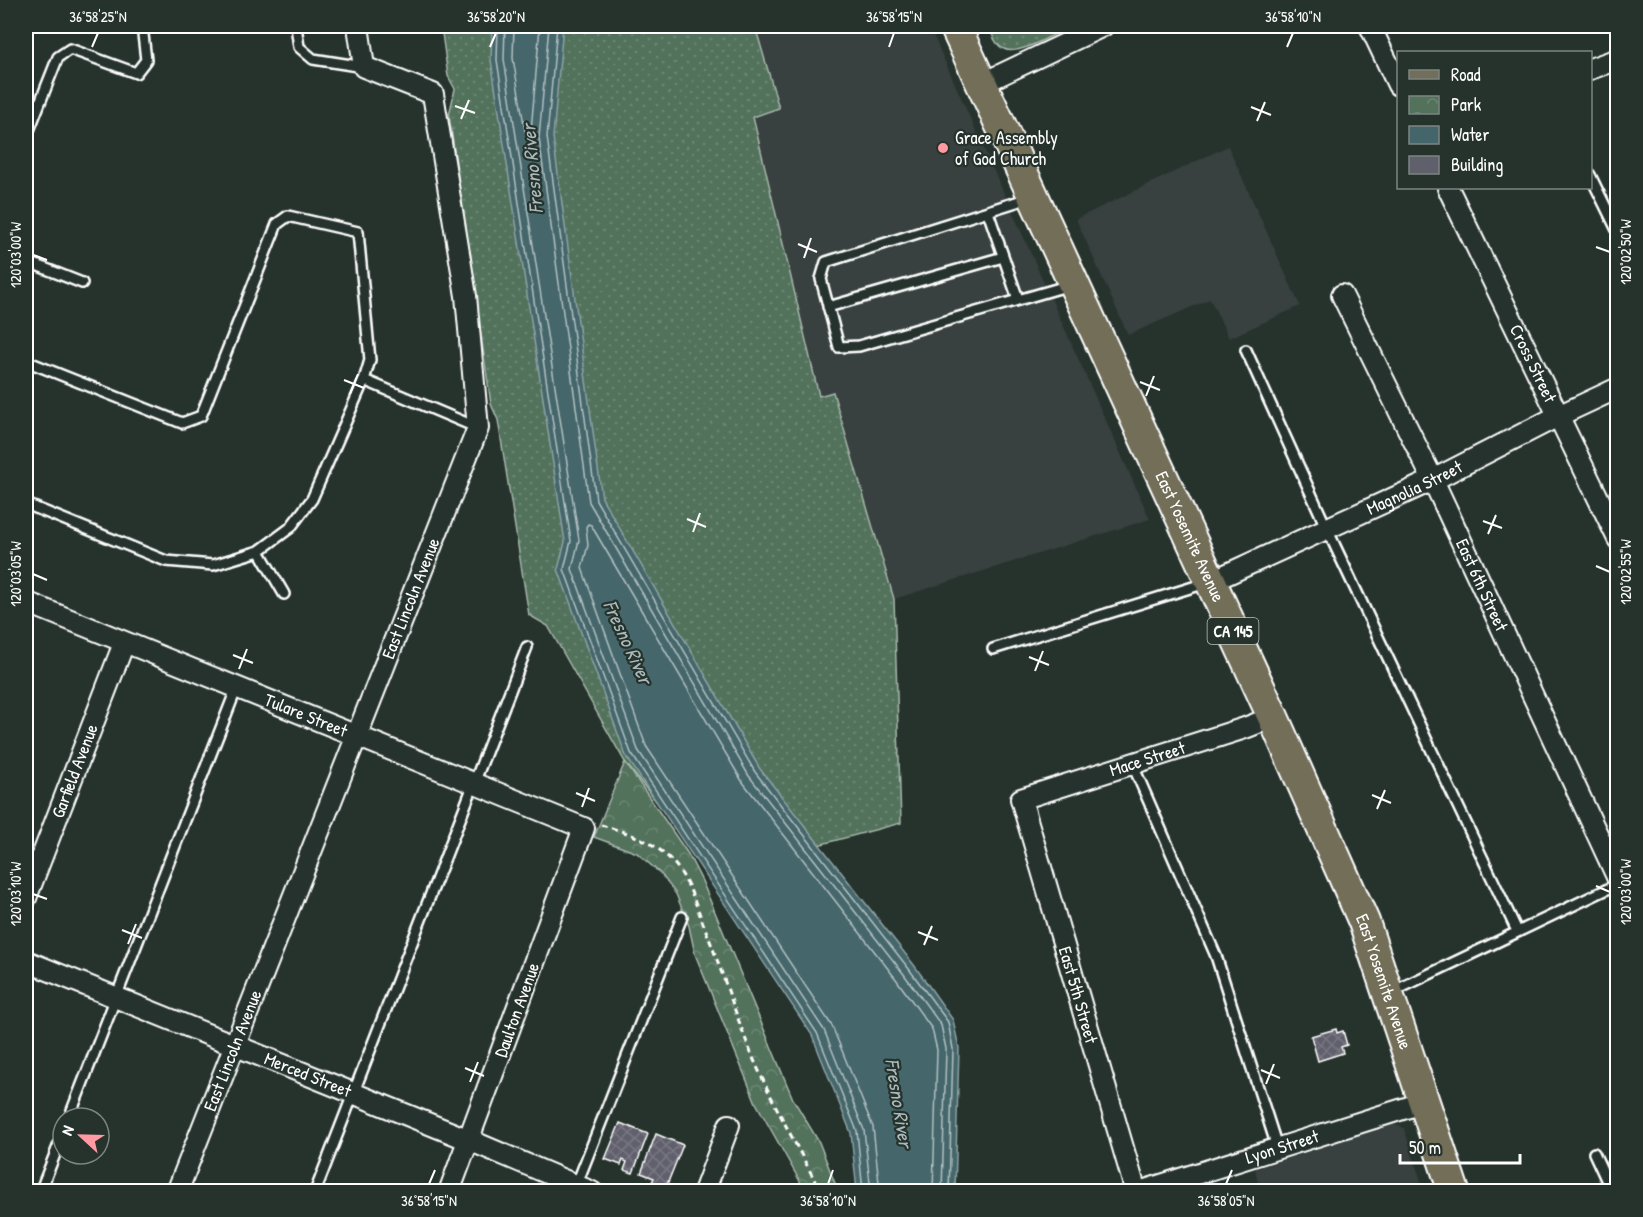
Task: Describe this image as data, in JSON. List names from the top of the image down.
{
  "streets": {
    "main road": ["East Yosemite Avenue", "CA 145"],
    "street": [
      "Cross Street",
      "Magnolia Street",
      "East 6th Street",
      "East Lincoln Avenue",
      "Tulare Street",
      "Mace Street",
      "Garfield Avenue",
      "East 5th Street",
      "Daulton Avenue",
      "Merced Street",
      "Lyon Street"
    ]
  },
  "crossings": [
    ["Cross Street", "Magnolia Street"],
    ["Magnolia Street", "East Yosemite Avenue"],
    ["Magnolia Street", "East 6th Street"],
    ["East Yosemite Avenue", "Mace Street"],
    ["East Yosemite Avenue", "Lyon Street"],
    ["East Lincoln Avenue", "Tulare Street"],
    ["East Lincoln Avenue", "Merced Street"],
    ["Tulare Street", "Garfield Avenue"],
    ["Tulare Street", "Daulton Avenue"],
    ["Mace Street", "East 5th Street"],
    ["East 5th Street", "Lyon Street"],
    ["Daulton Avenue", "Merced Street"]
  ],
  "water": ["Fresno River"],
  "places": ["Grace Assembly of God Church"],
  "legend": [
    "Road",
    "Park",
    "Water",
    "Building"
  ],
  "scale_bar": "50 m",
  "north": "left",
  "coordinates": [
    "36°58'25\"N",
    "36°58'20\"N",
    "36°58'15\"N",
    "36°58'10\"N",
    "120°02'50\"W",
    "120°03'00\"W",
    "120°02'55\"W",
    "120°03'05\"W",
    "120°03'10\"W",
    "36°58'05\"N"
  ]
}
